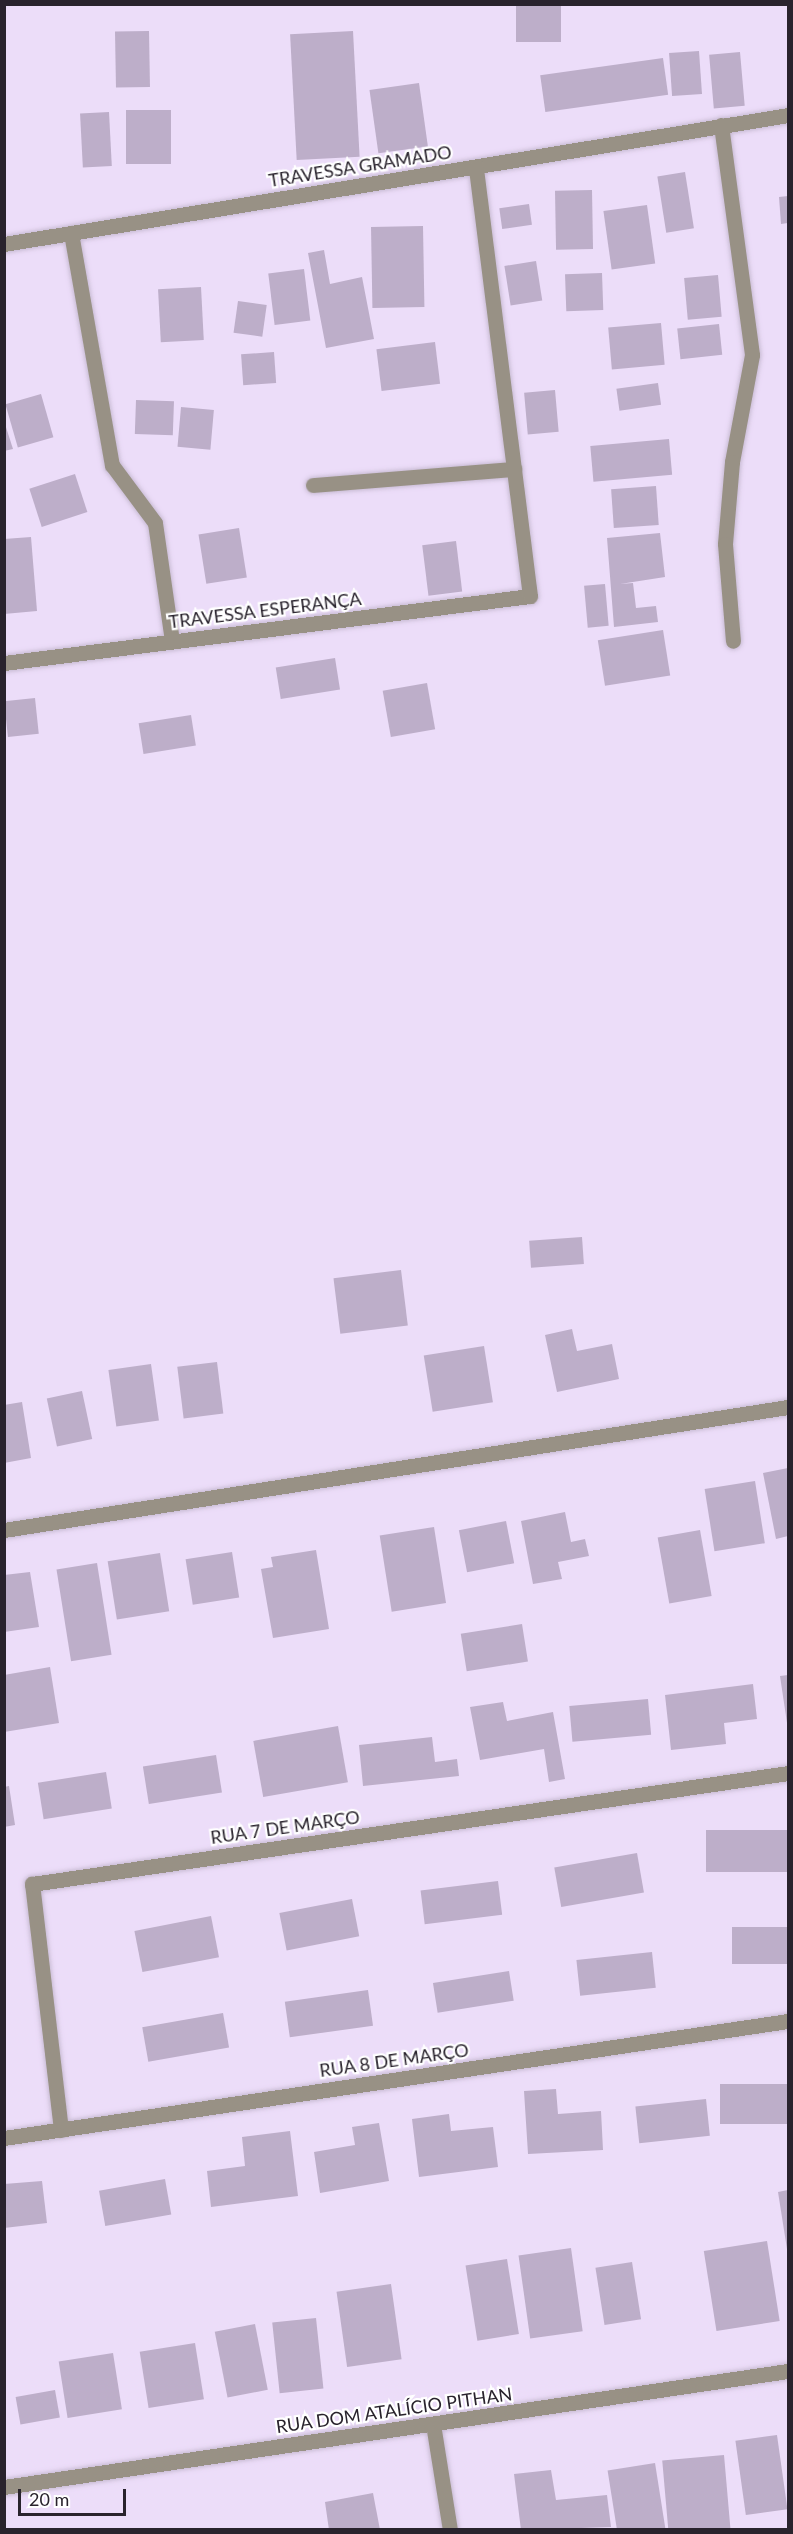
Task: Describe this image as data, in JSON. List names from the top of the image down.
{
  "streets": {
    "street": [
      "TRAVESSA GRAMADO",
      "TRAVESSA ESPERANÇA",
      "RUA 7 DE MARÇO",
      "RUA 8 DE MARÇO",
      "RUA DOM ATALÍCIO PITHAN"
    ]
  },
  "crossings": [
    ["RUA 7 DE MARÇO", "RUA 8 DE MARÇO"]
  ],
  "scale_bar": "20 m"
}
